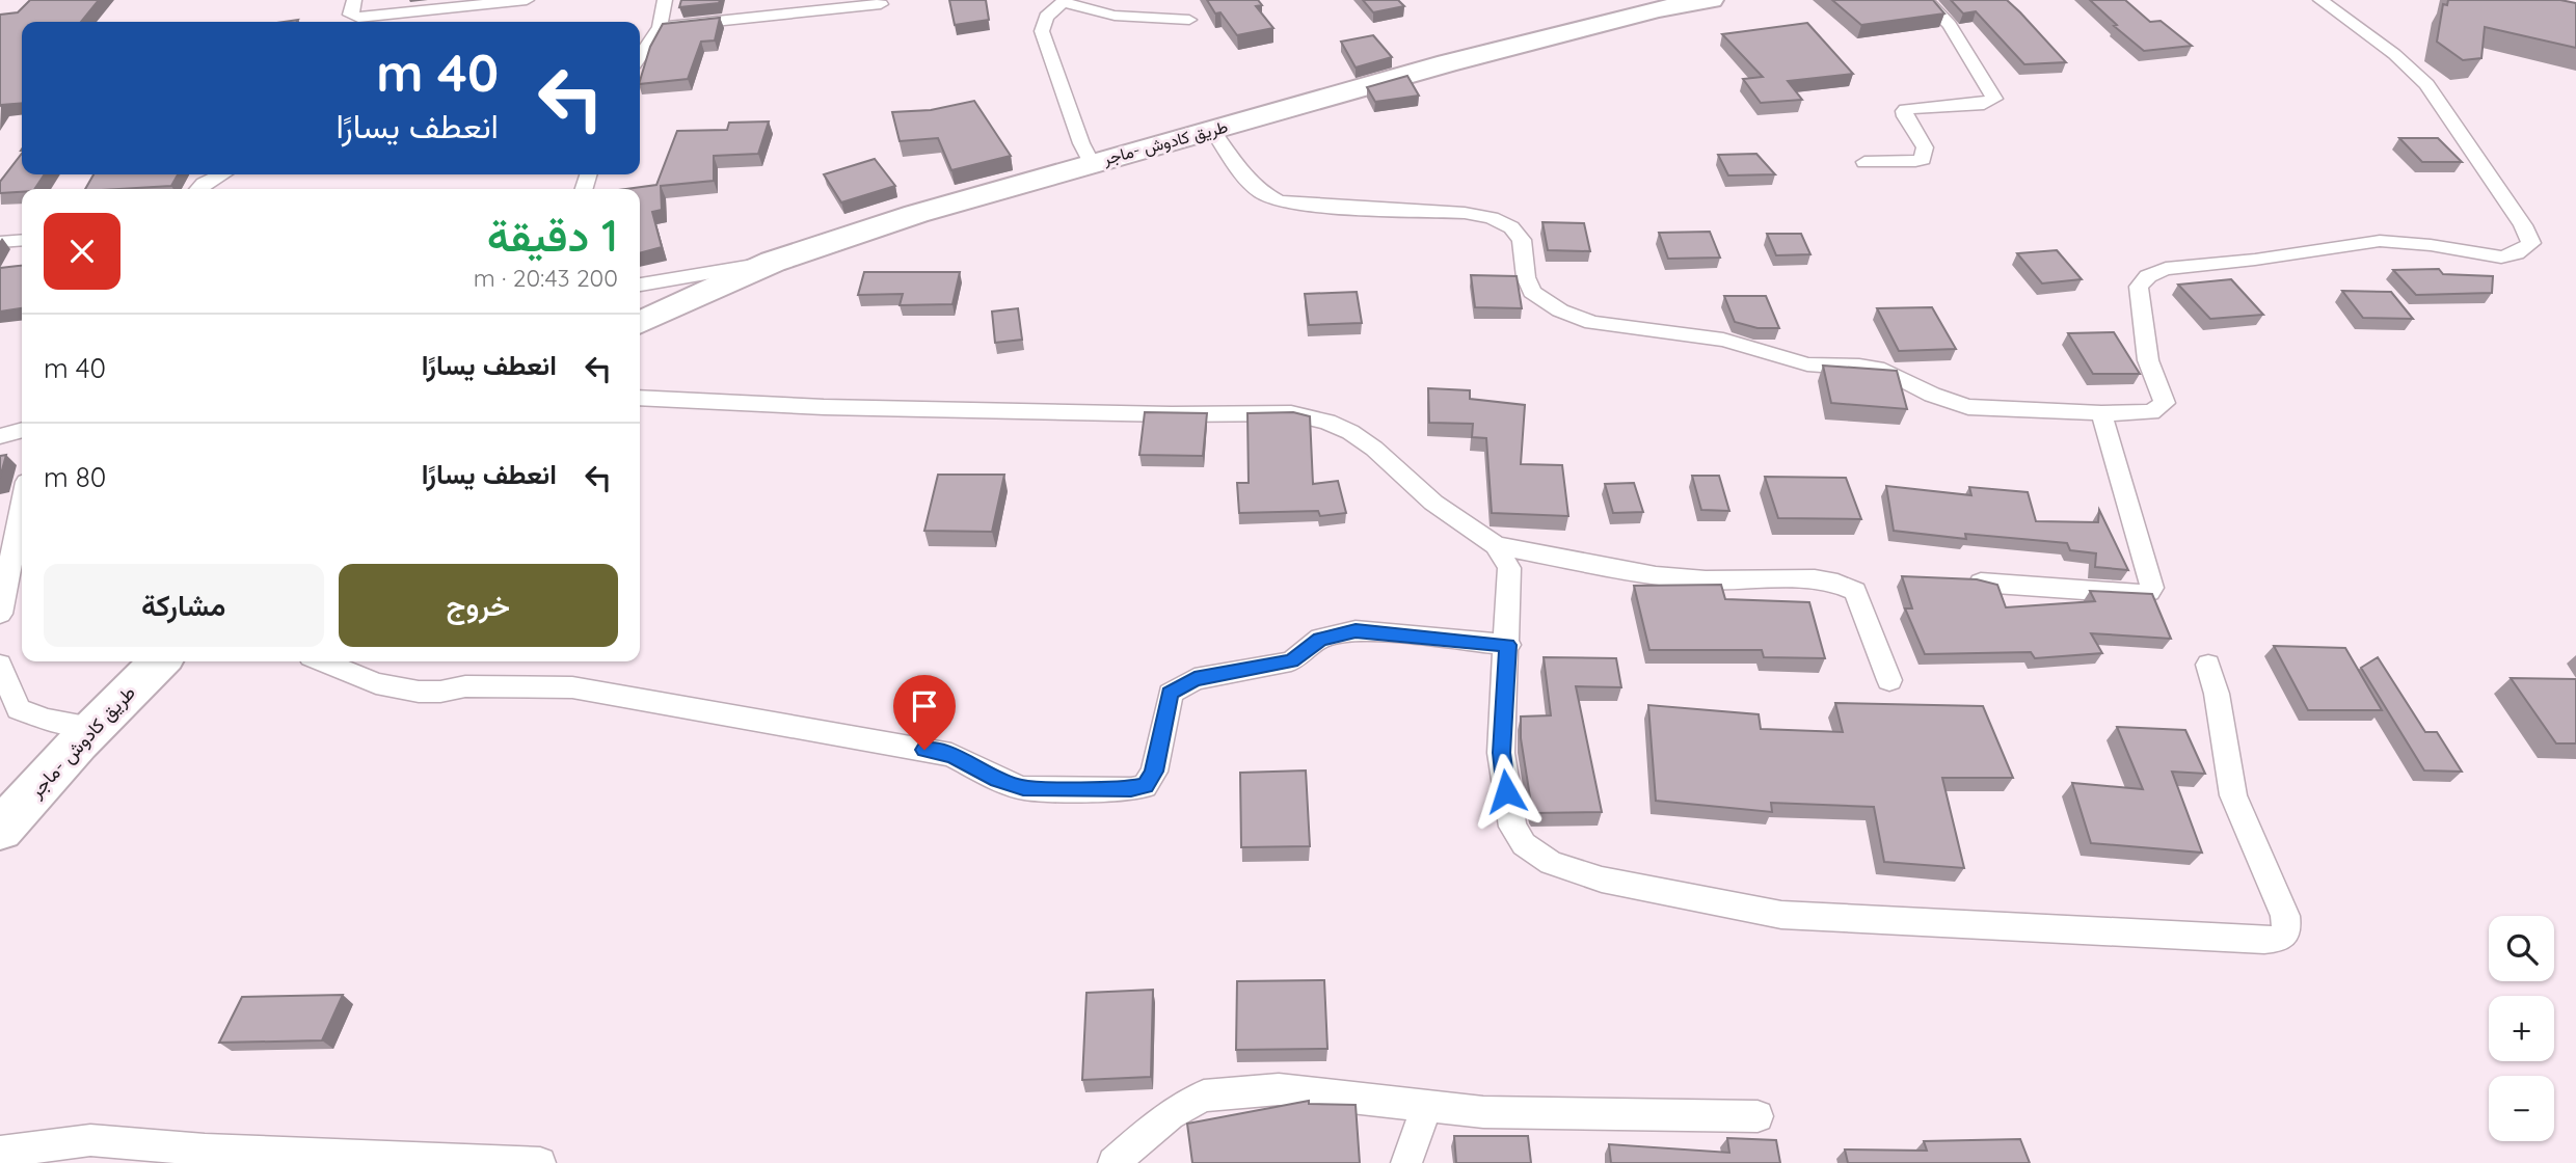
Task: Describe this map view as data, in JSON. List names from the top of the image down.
{
  "streets": {
    "highway": ["طريق كادوش -ماجر"]
  },
  "page": {
    "turn": ["40 m", "انعطف يسارًا"],
    "heading": ["1 دقيقة", "200 m · 20:43"],
    "list": [
      {
        "name": "انعطف يسارًا",
        "value": "40 m"
      },
      {
        "name": "انعطف يسارًا",
        "value": "80 m"
      }
    ],
    "buttons": ["خروج", "مشاركة"],
    "map_buttons": ["+", "−"]
  }
}
